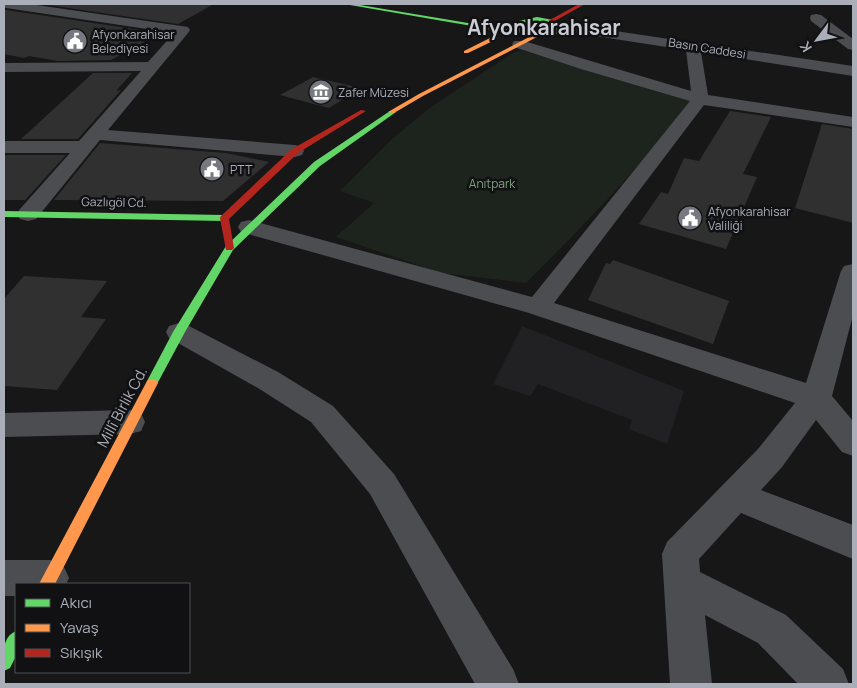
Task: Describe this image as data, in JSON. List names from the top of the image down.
{
  "streets": {
    "main road": ["Gazlıgöl Cd.", "Millî Birlik Cd."],
    "street": ["Basın Caddesi"]
  },
  "crossings": [
    ["Gazlıgöl Cd.", "Millî Birlik Cd."]
  ],
  "districts": ["Afyonkarahisar"],
  "parks": ["Anıtpark"],
  "places": {
    "public building": ["Afyonkarahisar Belediyesi", "PTT", "Afyonkarahisar Valiliği"],
    "museum": ["Zafer Müzesi"]
  },
  "legend": ["Akıcı", "Yavaş", "Sıkışık"],
  "north": "bottom left"
}
